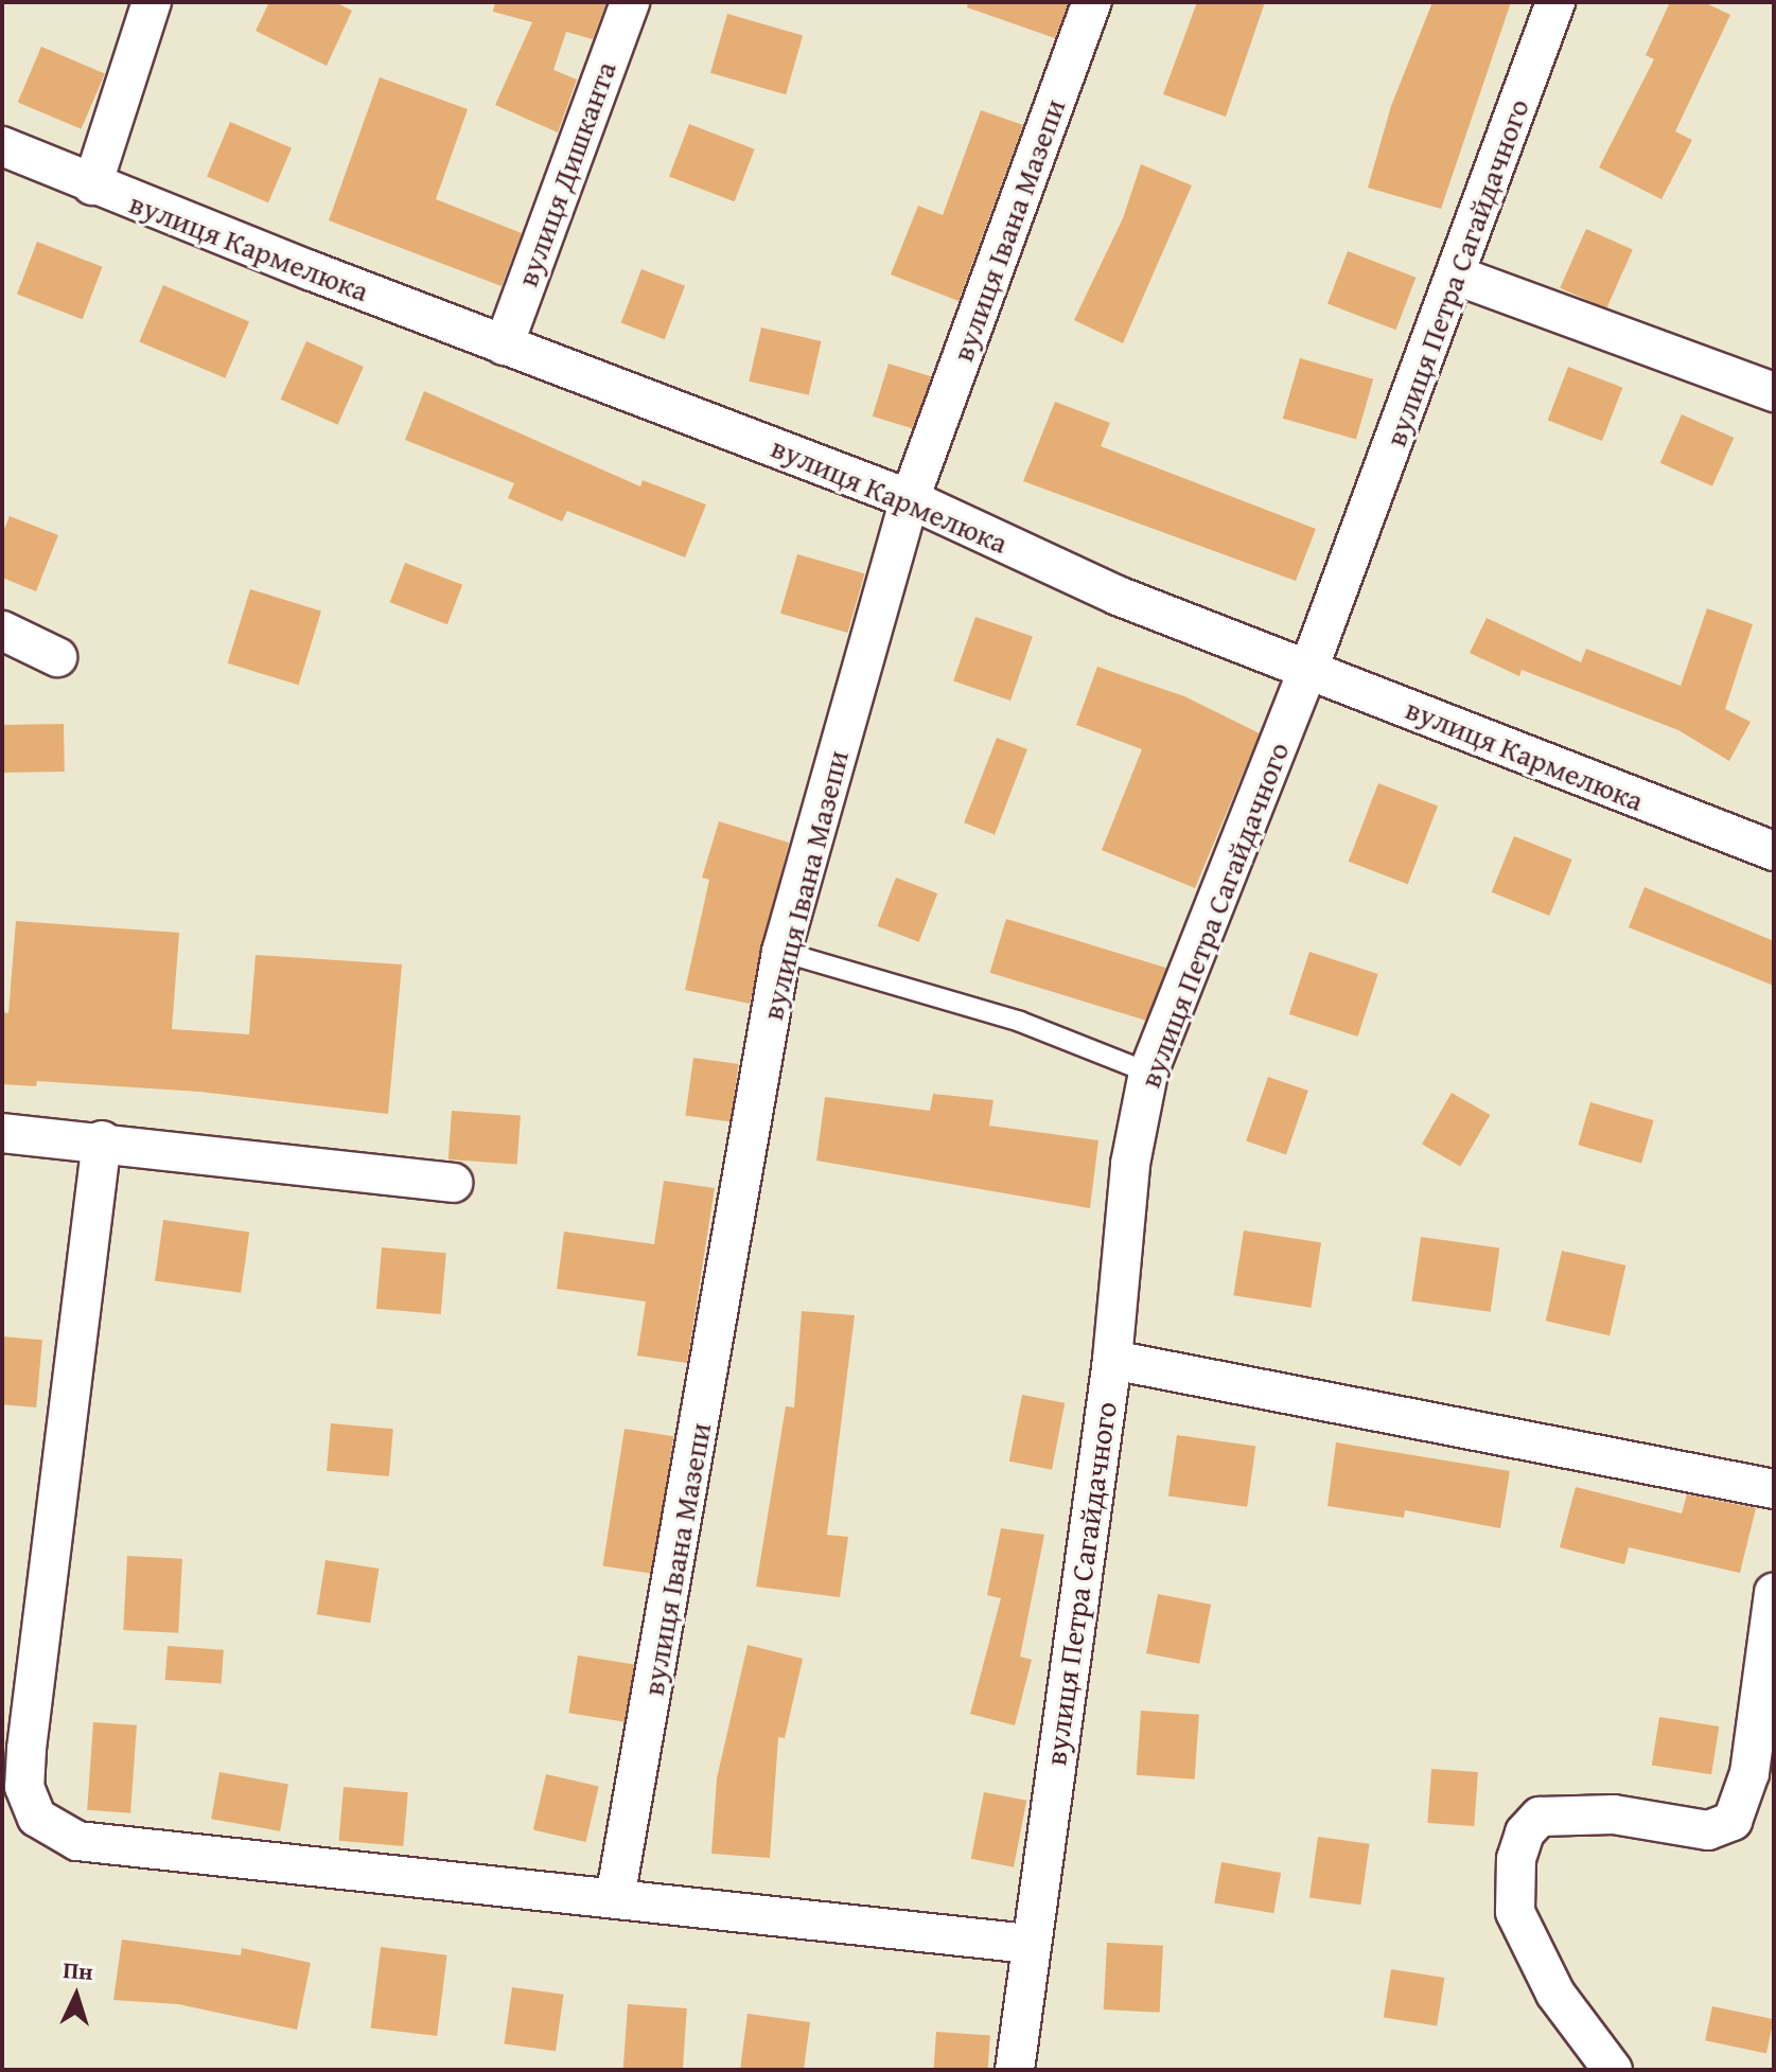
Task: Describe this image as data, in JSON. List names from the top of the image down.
{
  "streets": {
    "street": [
      "вулиця Дишканта",
      "вулиця Івана Мазепи",
      "вулиця Кармелюка",
      "вулиця Петра Сагайдачного"
    ]
  },
  "crossings": [
    ["вулиця Дишканта", "вулиця Кармелюка"],
    ["вулиця Івана Мазепи", "вулиця Кармелюка"],
    ["вулиця Кармелюка", "вулиця Петра Сагайдачного"]
  ],
  "north": "top"
}
